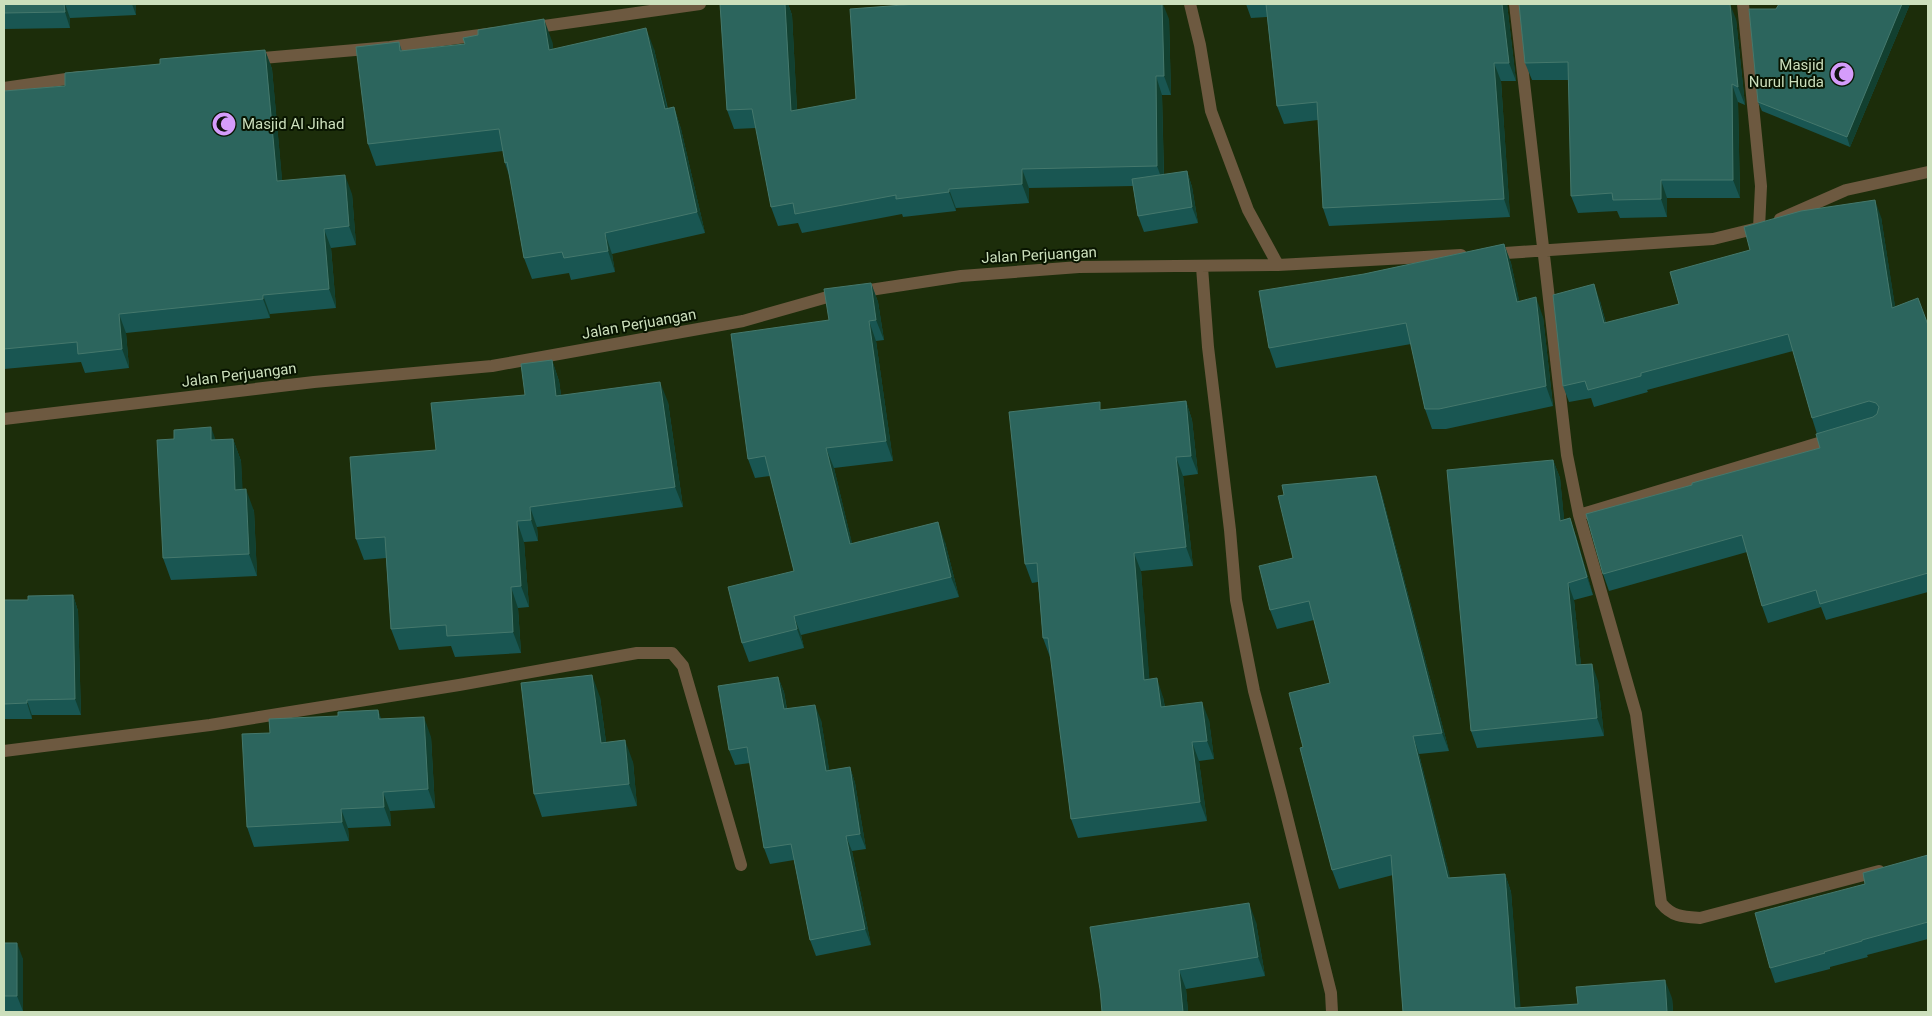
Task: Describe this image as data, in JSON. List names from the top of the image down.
{
  "streets": {
    "street": ["Jalan Perjuangan"]
  },
  "places": {
    "mosque": ["Masjid Nurul Huda", "Masjid Al Jihad"]
  }
}
